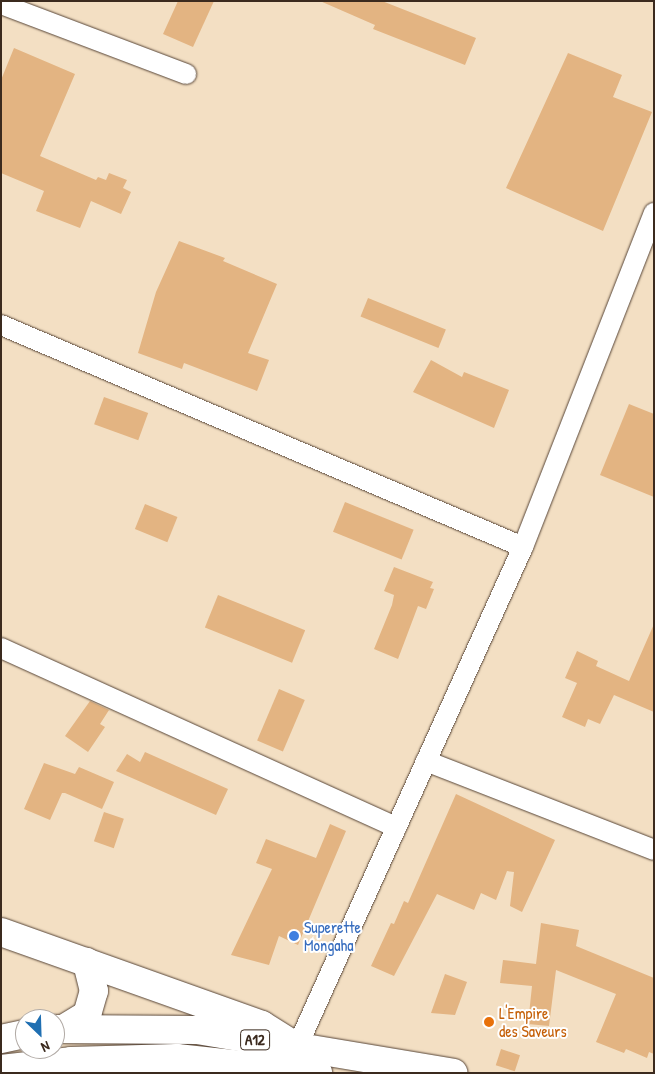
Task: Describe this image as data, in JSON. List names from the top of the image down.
{
  "streets": {
    "main road": ["A12"]
  },
  "places": ["Superette Mongaha", "L'Empire des Saveurs"],
  "north": "bottom right"
}
